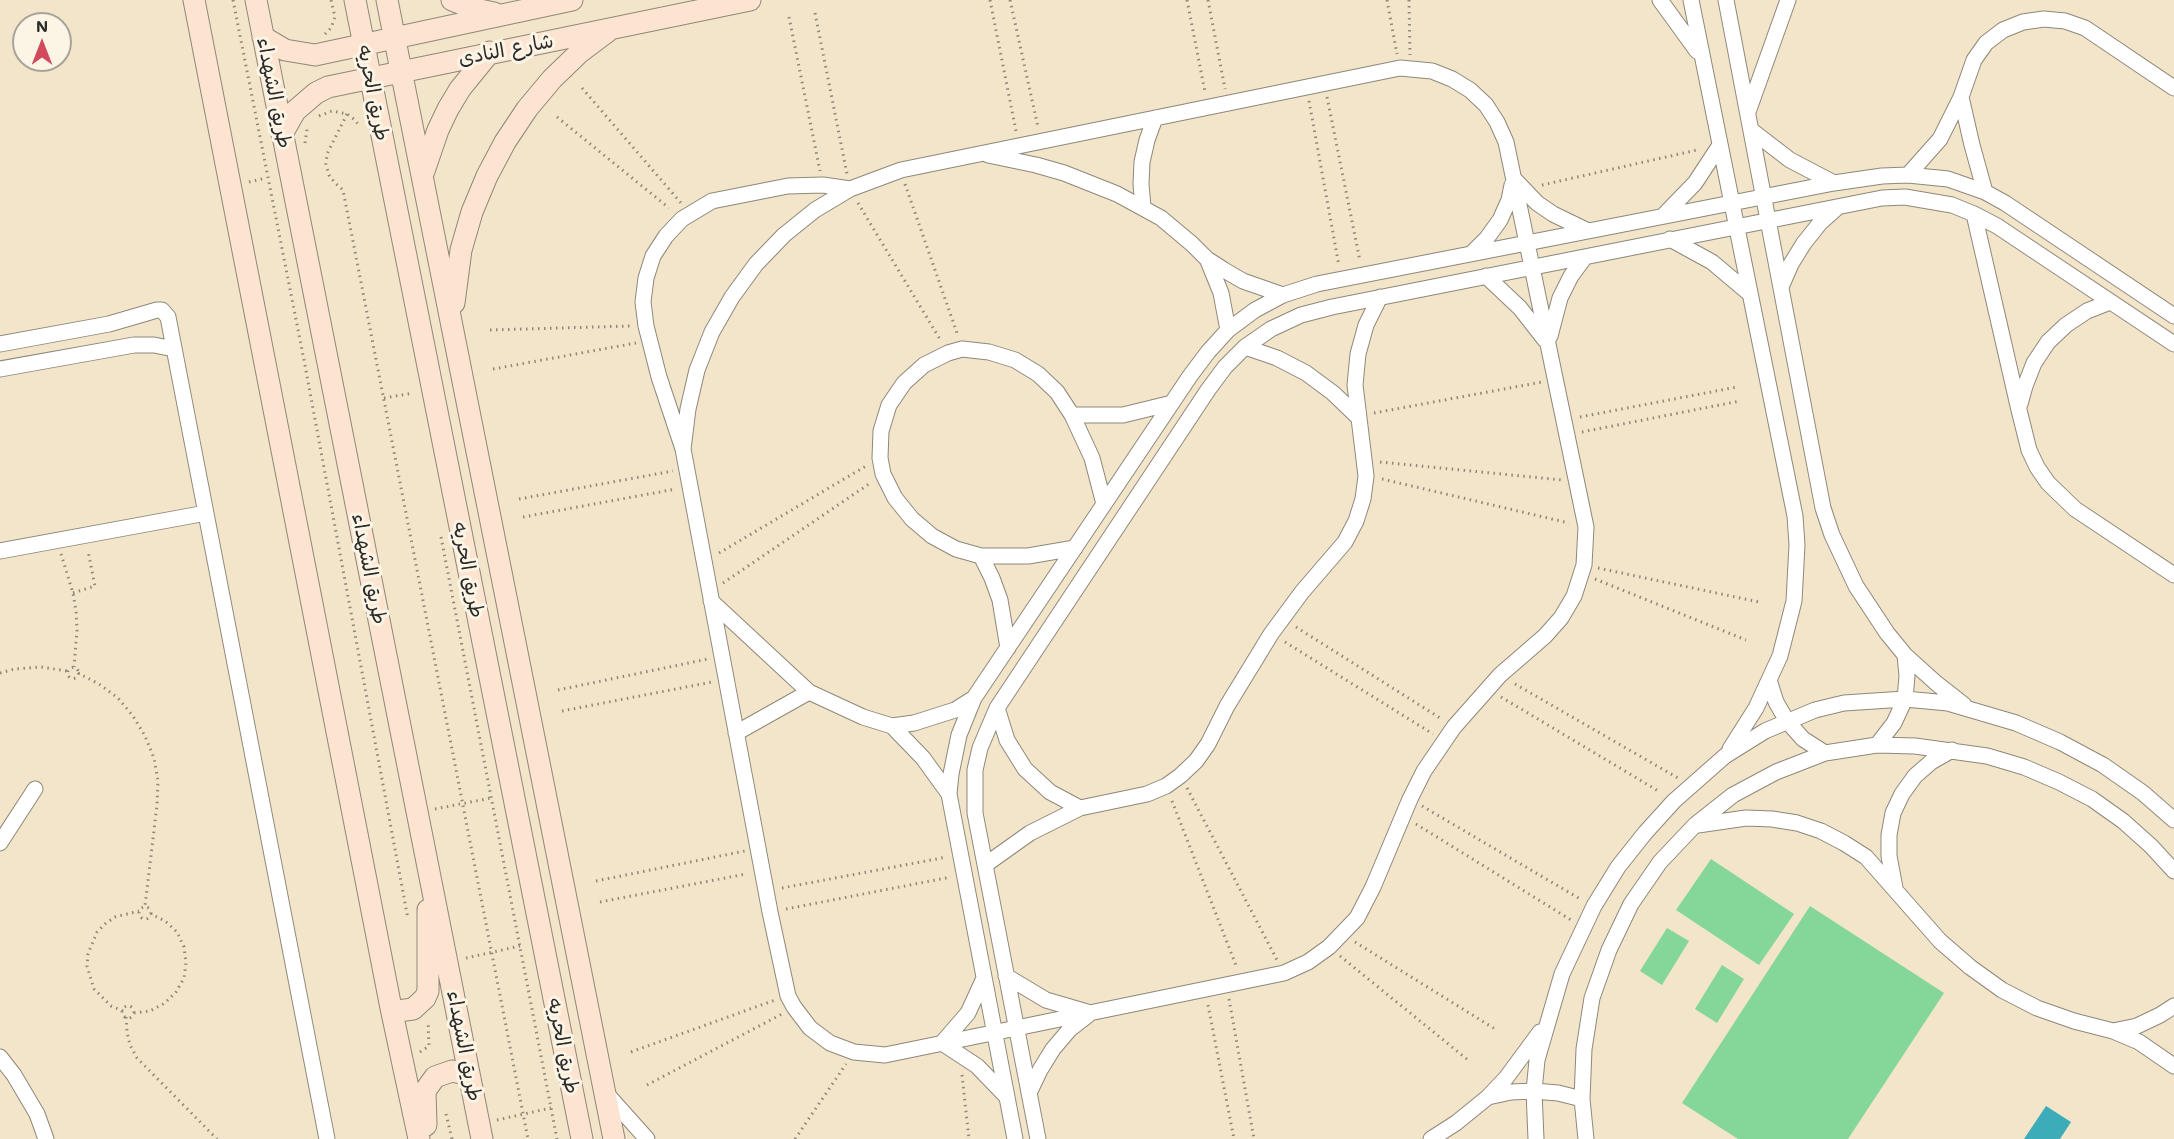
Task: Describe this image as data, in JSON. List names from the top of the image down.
{
  "streets": {
    "street": ["شارع النادى", "طريق الشهداء", "طريق الحريه"]
  },
  "crossings": [
    ["شارع النادى", "طريق الشهداء"],
    ["شارع النادى", "طريق الحريه"]
  ],
  "north": "top"
}
